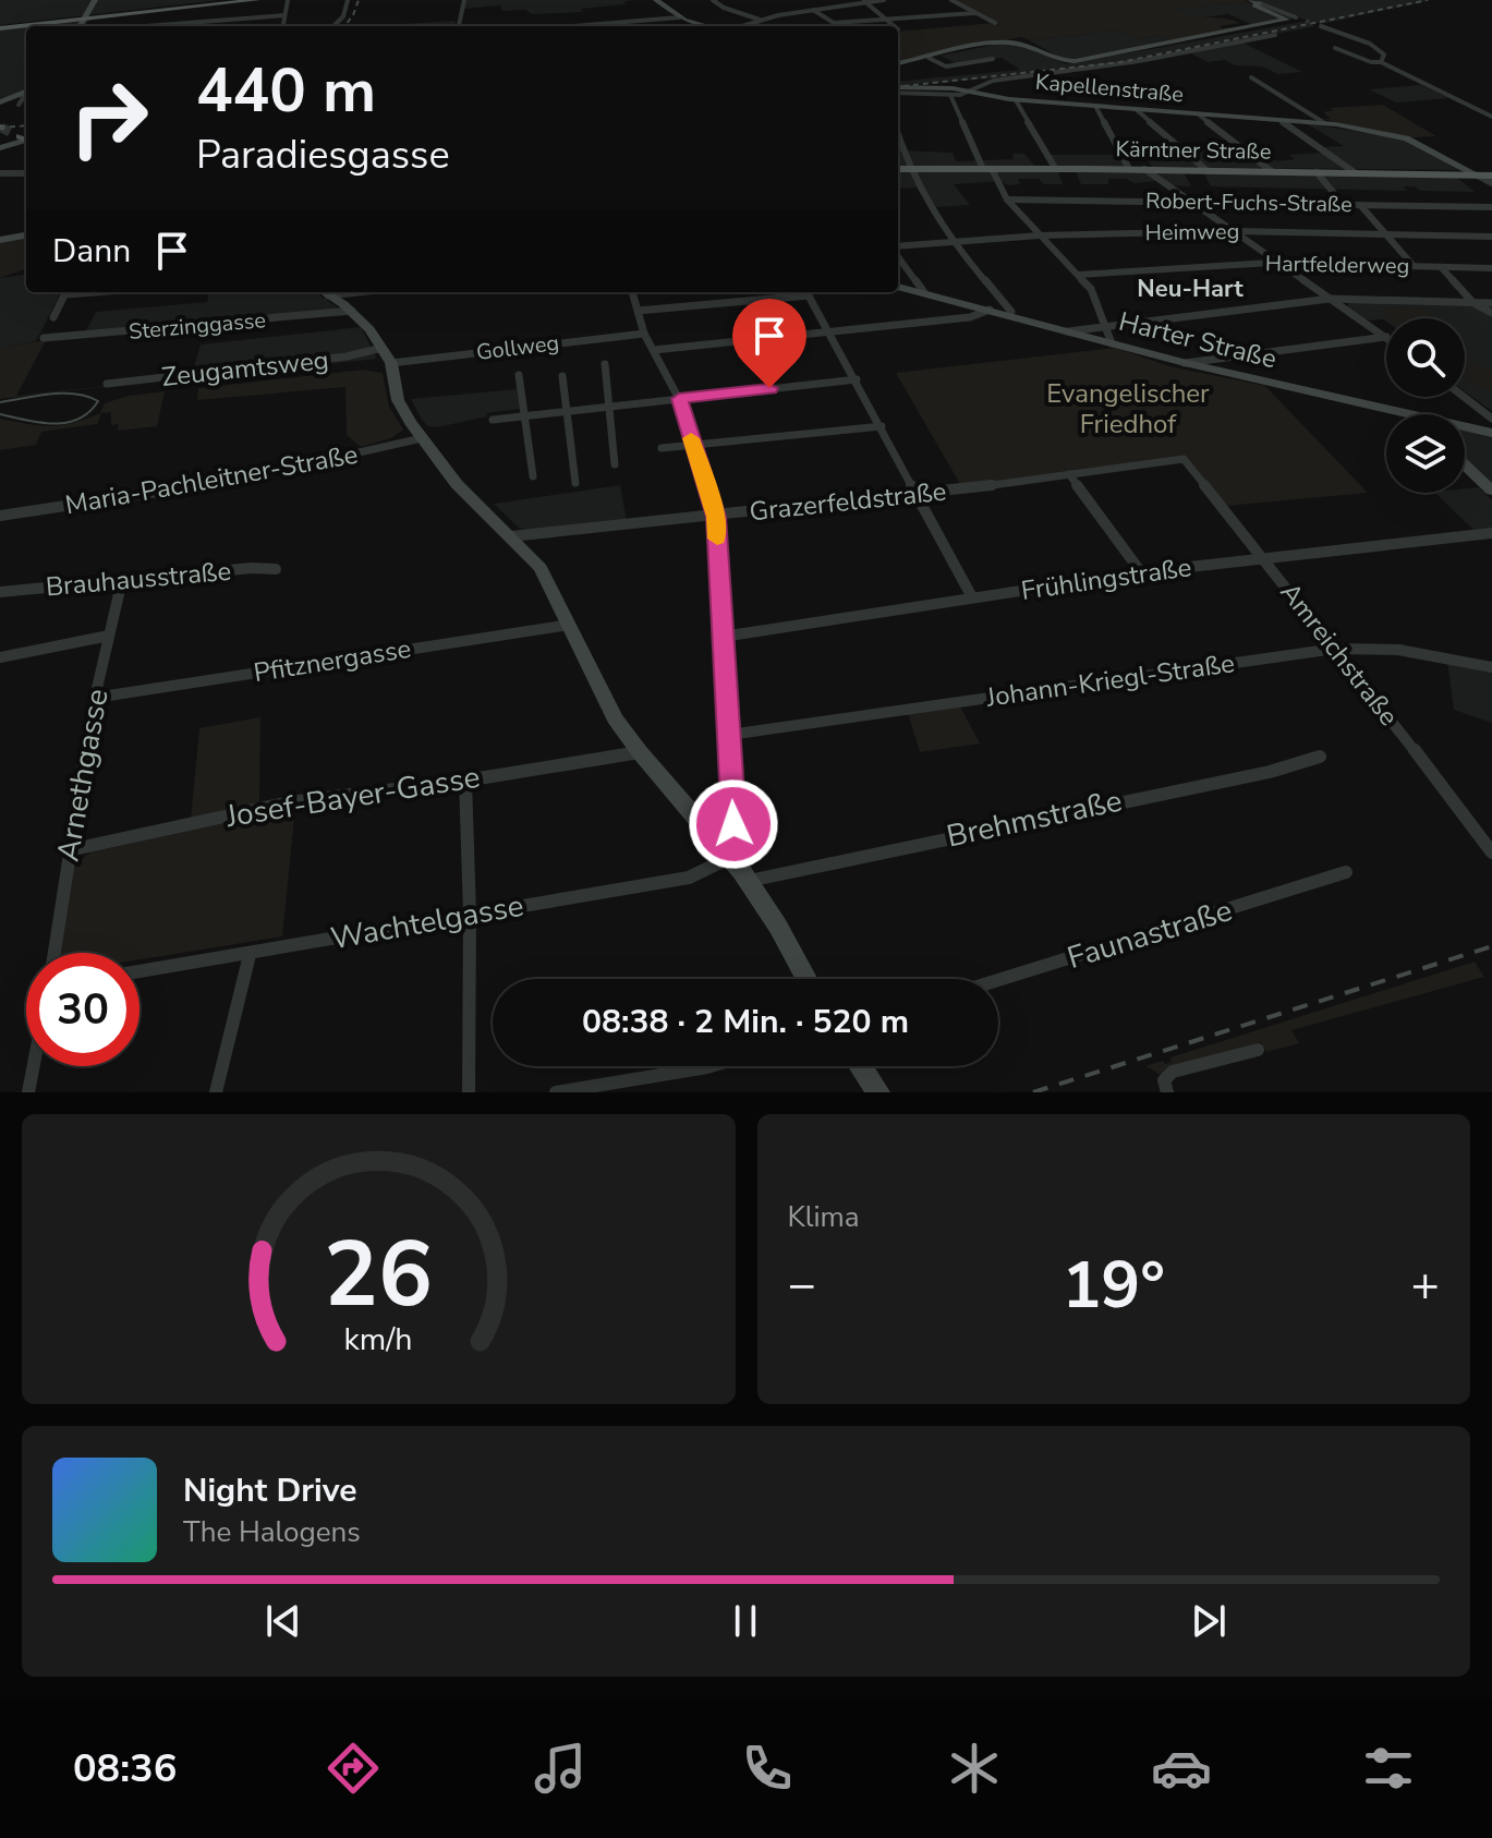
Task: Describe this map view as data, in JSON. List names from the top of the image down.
{
  "streets": {
    "main road": ["Kapellenstraße", "Kärntner Straße", "Harter Straße"],
    "street": [
      "Robert-Fuchs-Straße",
      "Heimweg",
      "Hartfelderweg",
      "Sterzinggasse",
      "Gollweg",
      "Zeugamtsweg",
      "Maria-Pachleitner-Straße",
      "Grazerfeldstraße",
      "Brauhausstraße",
      "Frühlingstraße",
      "Amreichstraße",
      "Pfitznergasse",
      "Johann-Kriegl-Straße",
      "Arnethgasse",
      "Josef-Bayer-Gasse",
      "Brehmstraße",
      "Wachtelgasse",
      "Faunastraße"
    ]
  },
  "crossings": [
    ["Kapellenstraße", "Kärntner Straße"],
    ["Grazerfeldstraße", "Amreichstraße"],
    ["Brauhausstraße", "Arnethgasse"],
    ["Frühlingstraße", "Amreichstraße"],
    ["Amreichstraße", "Johann-Kriegl-Straße"],
    ["Pfitznergasse", "Arnethgasse"],
    ["Arnethgasse", "Josef-Bayer-Gasse"]
  ],
  "districts": ["Neu-Hart"],
  "parks": ["Evangelischer Friedhof"],
  "page": {
    "turn": ["440 m", "Paradiesgasse"],
    "then": "Dann",
    "limit": "30",
    "trip": "08:38 · 2 Min. · 520 m",
    "tile": "Klima",
    "heat": ["−", "19°", "+"],
    "song": ["Night Drive", "The Halogens"],
    "tabs": "08:36",
    "gauge": ["26", "km/h"]
  }
}
